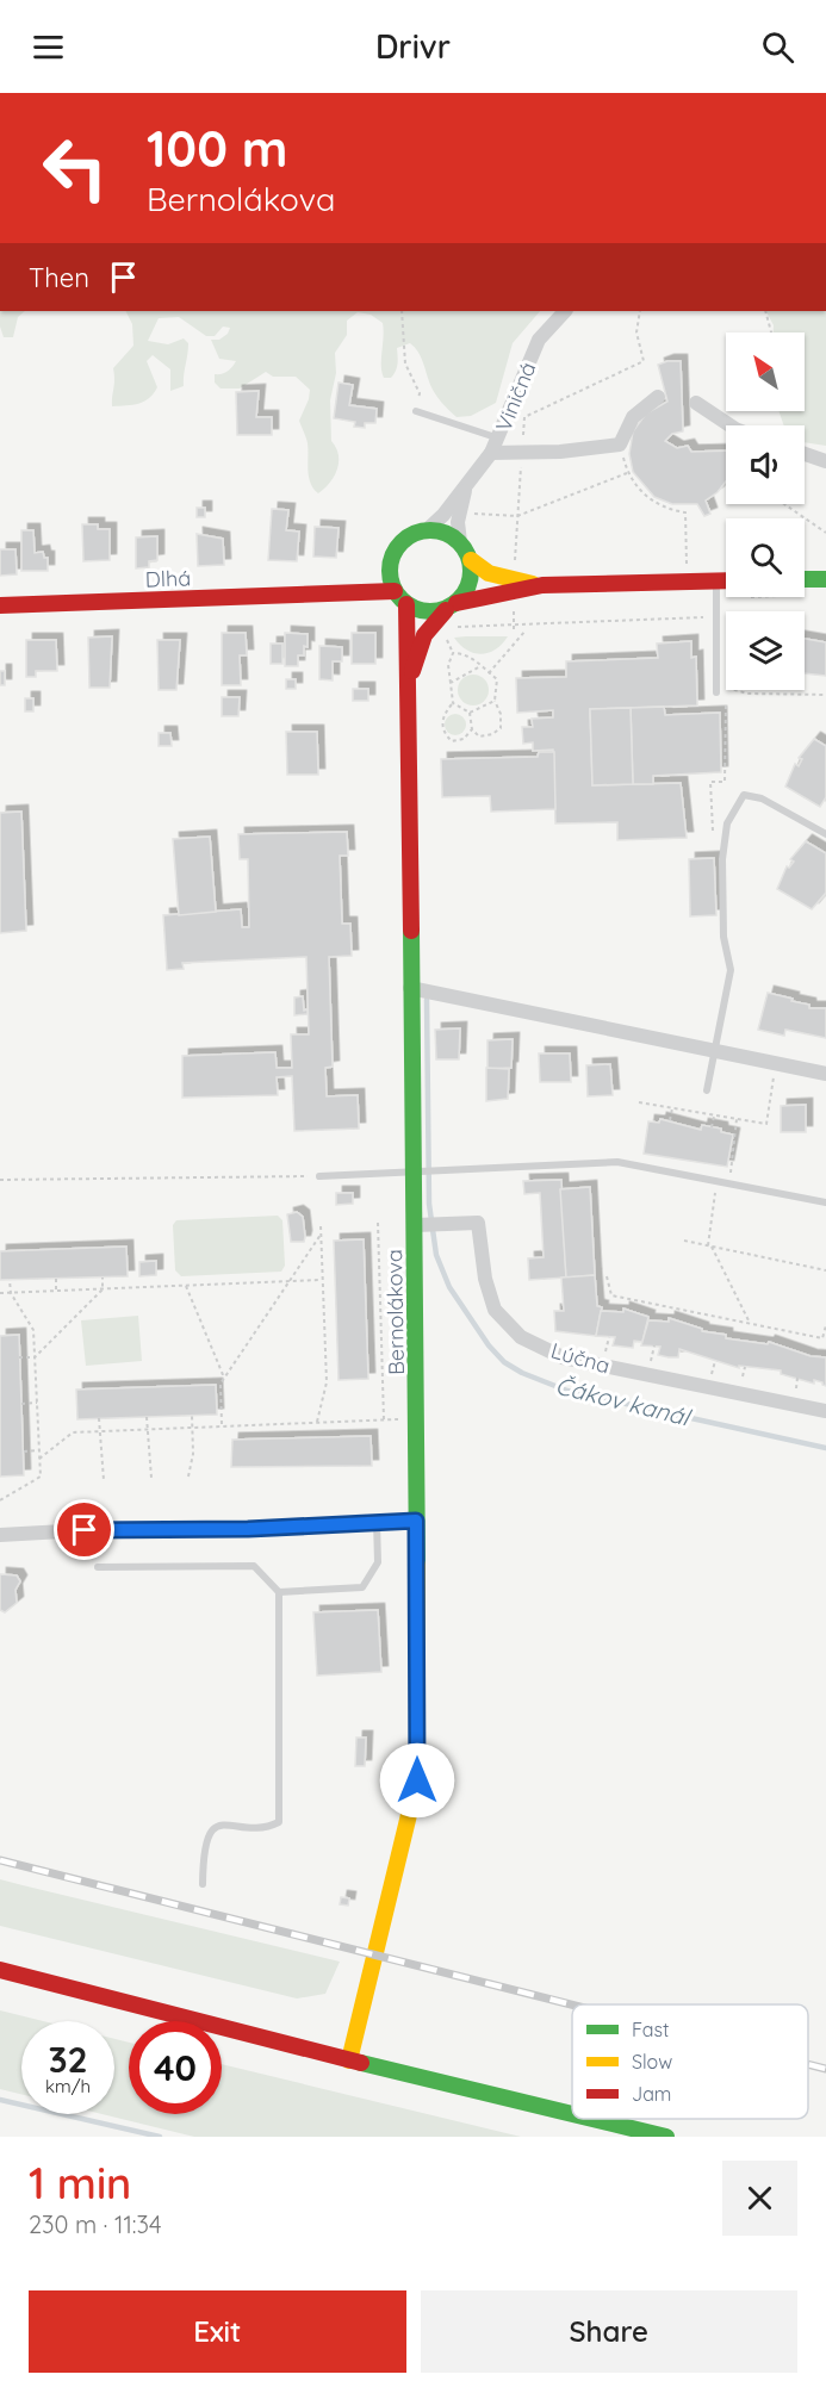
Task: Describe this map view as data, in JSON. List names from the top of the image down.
{
  "streets": {
    "street": [
      "Viničná",
      "Dlhá",
      "Bernolákova",
      "Lúčna"
    ]
  },
  "crossings": [
    ["Viničná", "Dlhá"],
    ["Viničná", "Bernolákova"],
    ["Dlhá", "Bernolákova"],
    ["Bernolákova", "Lúčna"]
  ],
  "water": ["Čákov kanál"],
  "legend": ["Fast", "Slow", "Jam"],
  "north": "top left",
  "page": {
    "header": "Drivr",
    "turn": ["100 m", "Bernolákova"],
    "then": "Then",
    "speed": "32 km/h",
    "limit": "40",
    "heading": ["1 min", "230 m · 11:34"],
    "buttons": ["Exit", "Share"]
  }
}
